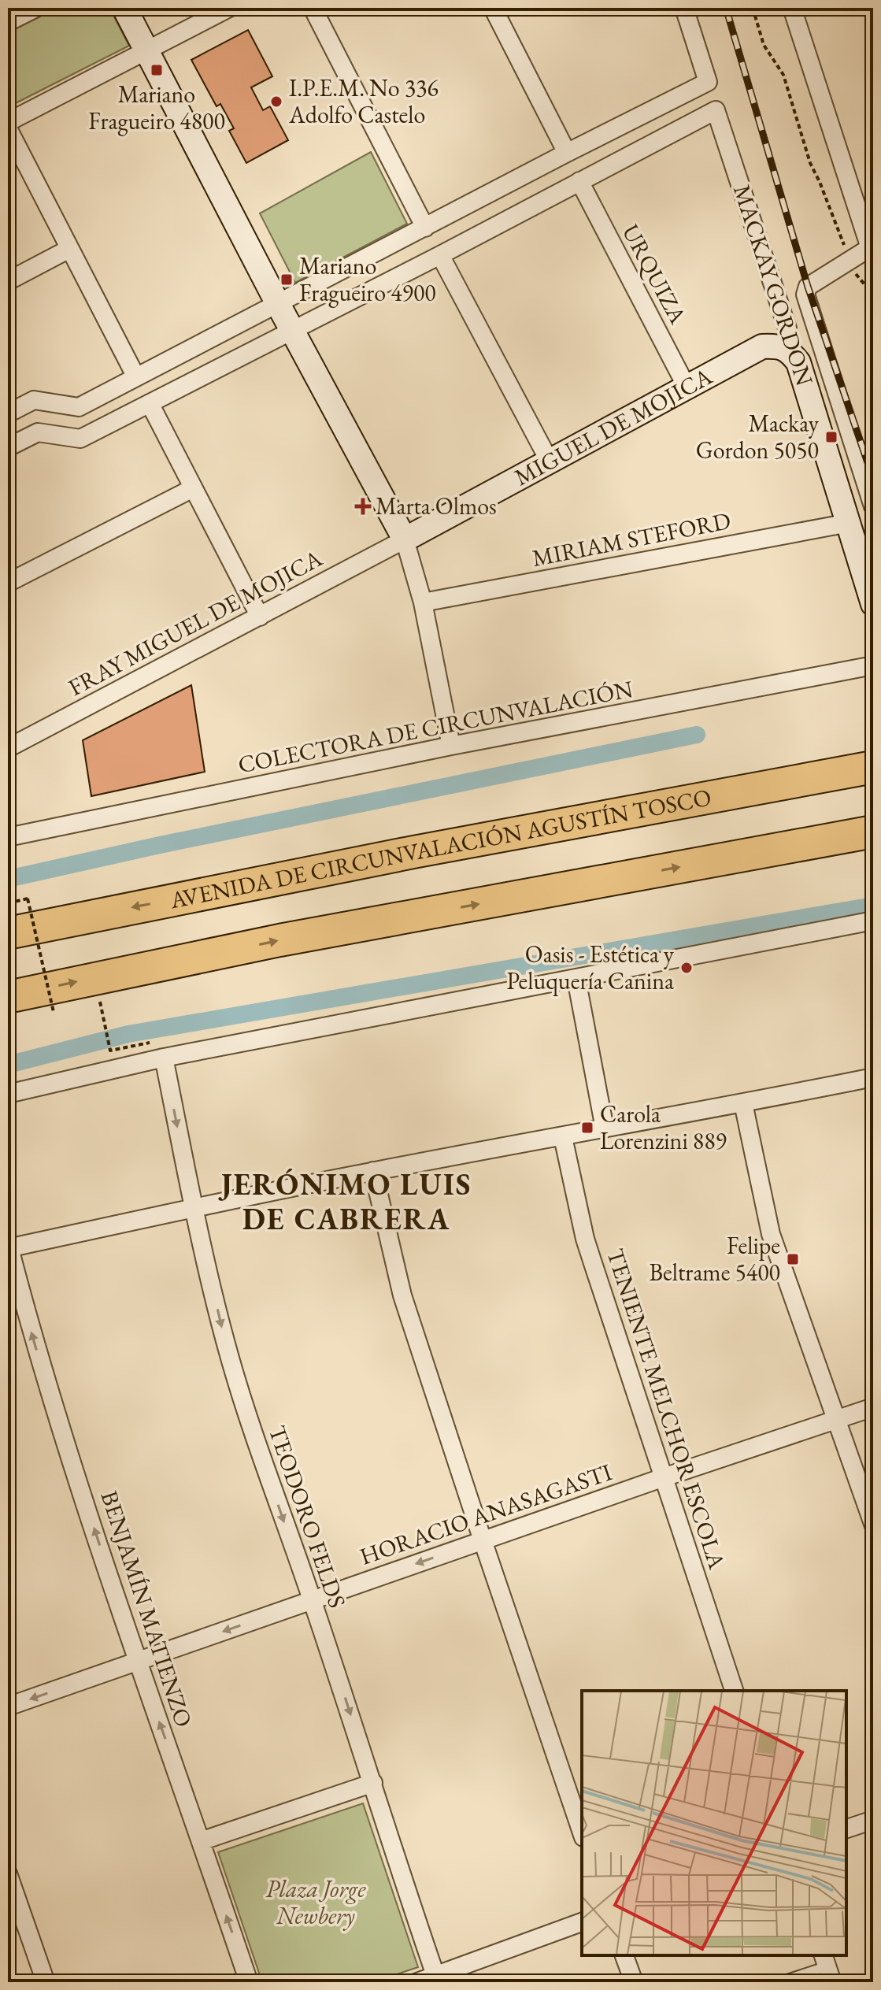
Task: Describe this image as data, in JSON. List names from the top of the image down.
{
  "streets": {
    "highway": ["AVENIDA DE CIRCUNVALACIÓN AGUSTÍN TOSCO"],
    "main road": ["MACKAY GORDON", "MIGUEL DE MOJICA"],
    "street": [
      "URQUIZA",
      "MIRIAM STEFORD",
      "FRAY MIGUEL DE MOJICA",
      "COLECTORA DE CIRCUNVALACIÓN",
      "TENIENTE MELCHOR ESCOLA",
      "HORACIO ANASAGASTI",
      "TEODORO FELDS",
      "BENJAMÍN MATIENZO"
    ]
  },
  "crossings": [
    ["URQUIZA", "MACKAY GORDON"],
    ["URQUIZA", "MIGUEL DE MOJICA"],
    ["MACKAY GORDON", "MIGUEL DE MOJICA"],
    ["MACKAY GORDON", "MIRIAM STEFORD"],
    ["MIGUEL DE MOJICA", "FRAY MIGUEL DE MOJICA"],
    ["TENIENTE MELCHOR ESCOLA", "HORACIO ANASAGASTI"],
    ["HORACIO ANASAGASTI", "TEODORO FELDS"],
    ["HORACIO ANASAGASTI", "BENJAMÍN MATIENZO"]
  ],
  "one_way": ["HORACIO ANASAGASTI", "TEODORO FELDS", "BENJAMÍN MATIENZO"],
  "districts": ["JERÓNIMO LUIS DE CABRERA"],
  "parks": ["Plaza Jorge Newbery"],
  "places": {
    "transit": [
      "Mariano Fragueiro 4800",
      "Mariano Fragueiro 4900",
      "Mackay Gordon 5050",
      "Carola Lorenzini 889",
      "Felipe Beltrame 5400"
    ],
    "other": ["I.P.E.M. No 336 Adolfo Castelo", "Oasis - Estética y Peluquería Canina"],
    "health": ["Marta Olmos"]
  }
}
